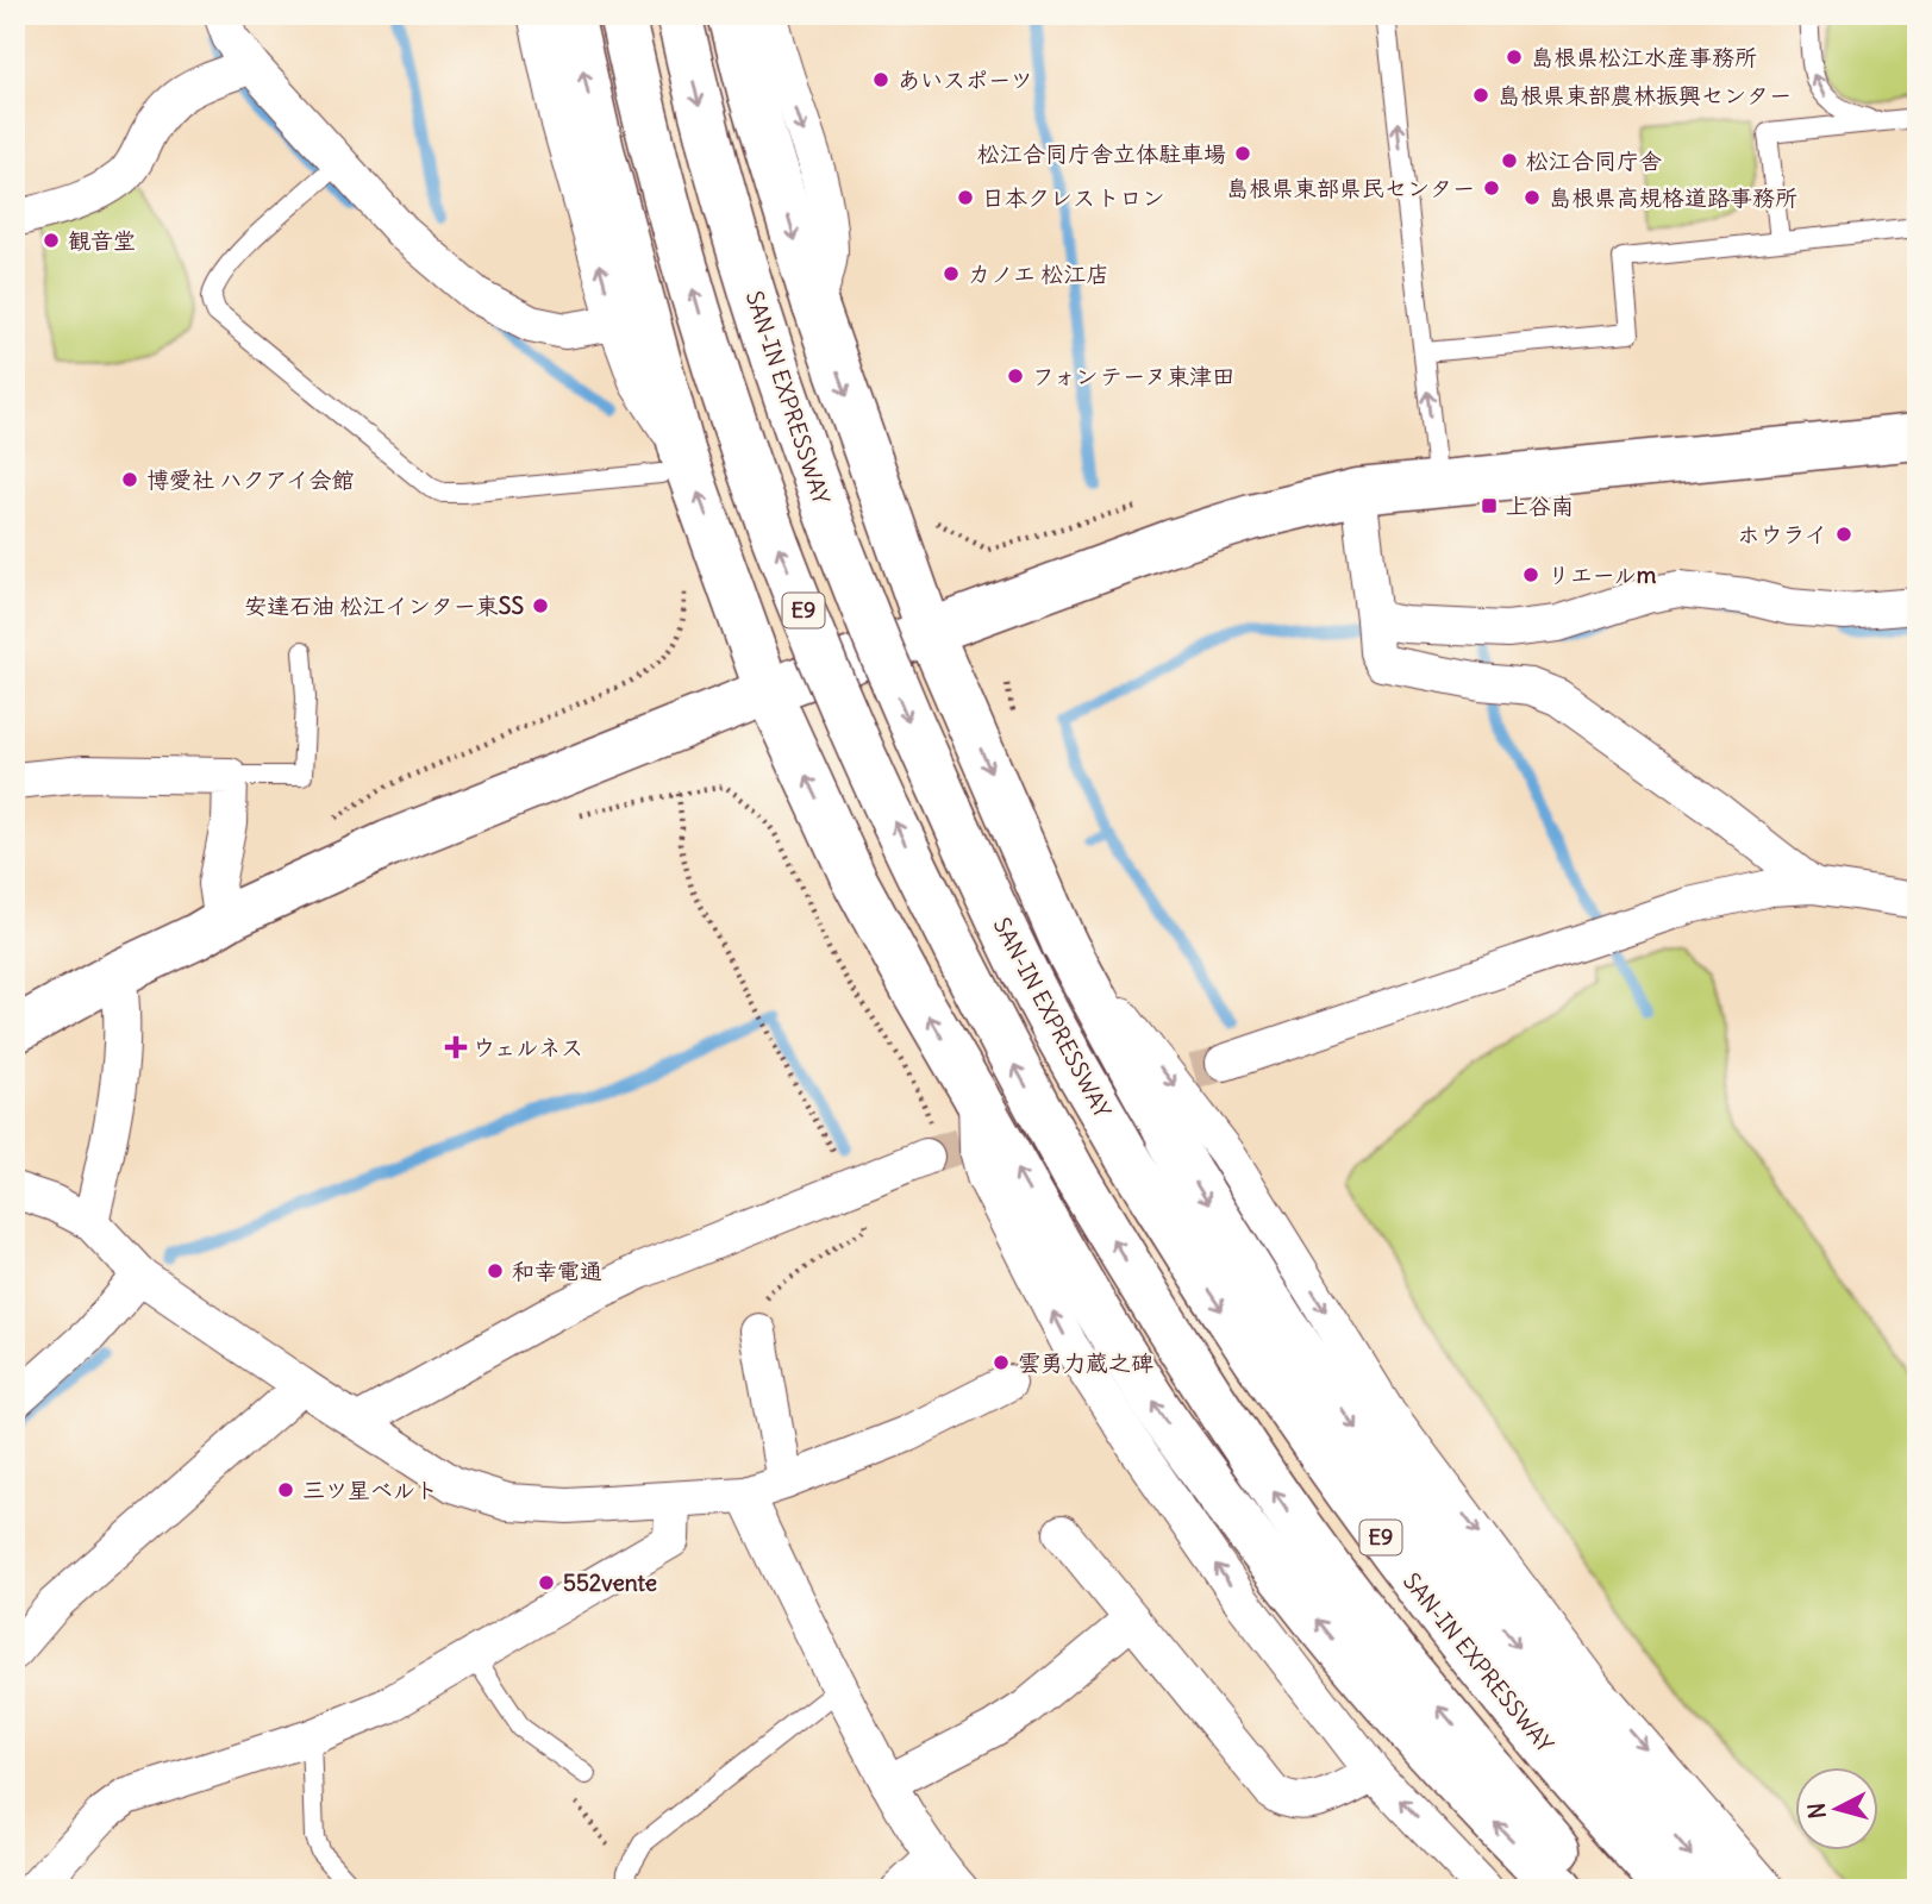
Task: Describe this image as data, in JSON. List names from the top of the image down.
{
  "streets": {
    "main road": ["SAN-IN EXPRESSWAY", "E9"]
  },
  "places": {
    "other": [
      "島根県松江水産事務所",
      "あいスポーツ",
      "島根県東部農林振興センター",
      "松江合同庁舎立体駐車場",
      "松江合同庁舎",
      "島根県東部県民センター",
      "日本クレストロン",
      "島根県高規格道路事務所",
      "観音堂",
      "カノエ 松江店",
      "フォンテーヌ東津田",
      "博愛社 ハクアイ会館",
      "ホウライ",
      "リエールm",
      "安達石油 松江インター東SS",
      "和幸電通",
      "雲勇力蔵之碑",
      "三ツ星ベルト",
      "552vente"
    ],
    "transit": ["上谷南"],
    "health": ["ウェルネス"]
  },
  "north": "left"
}
